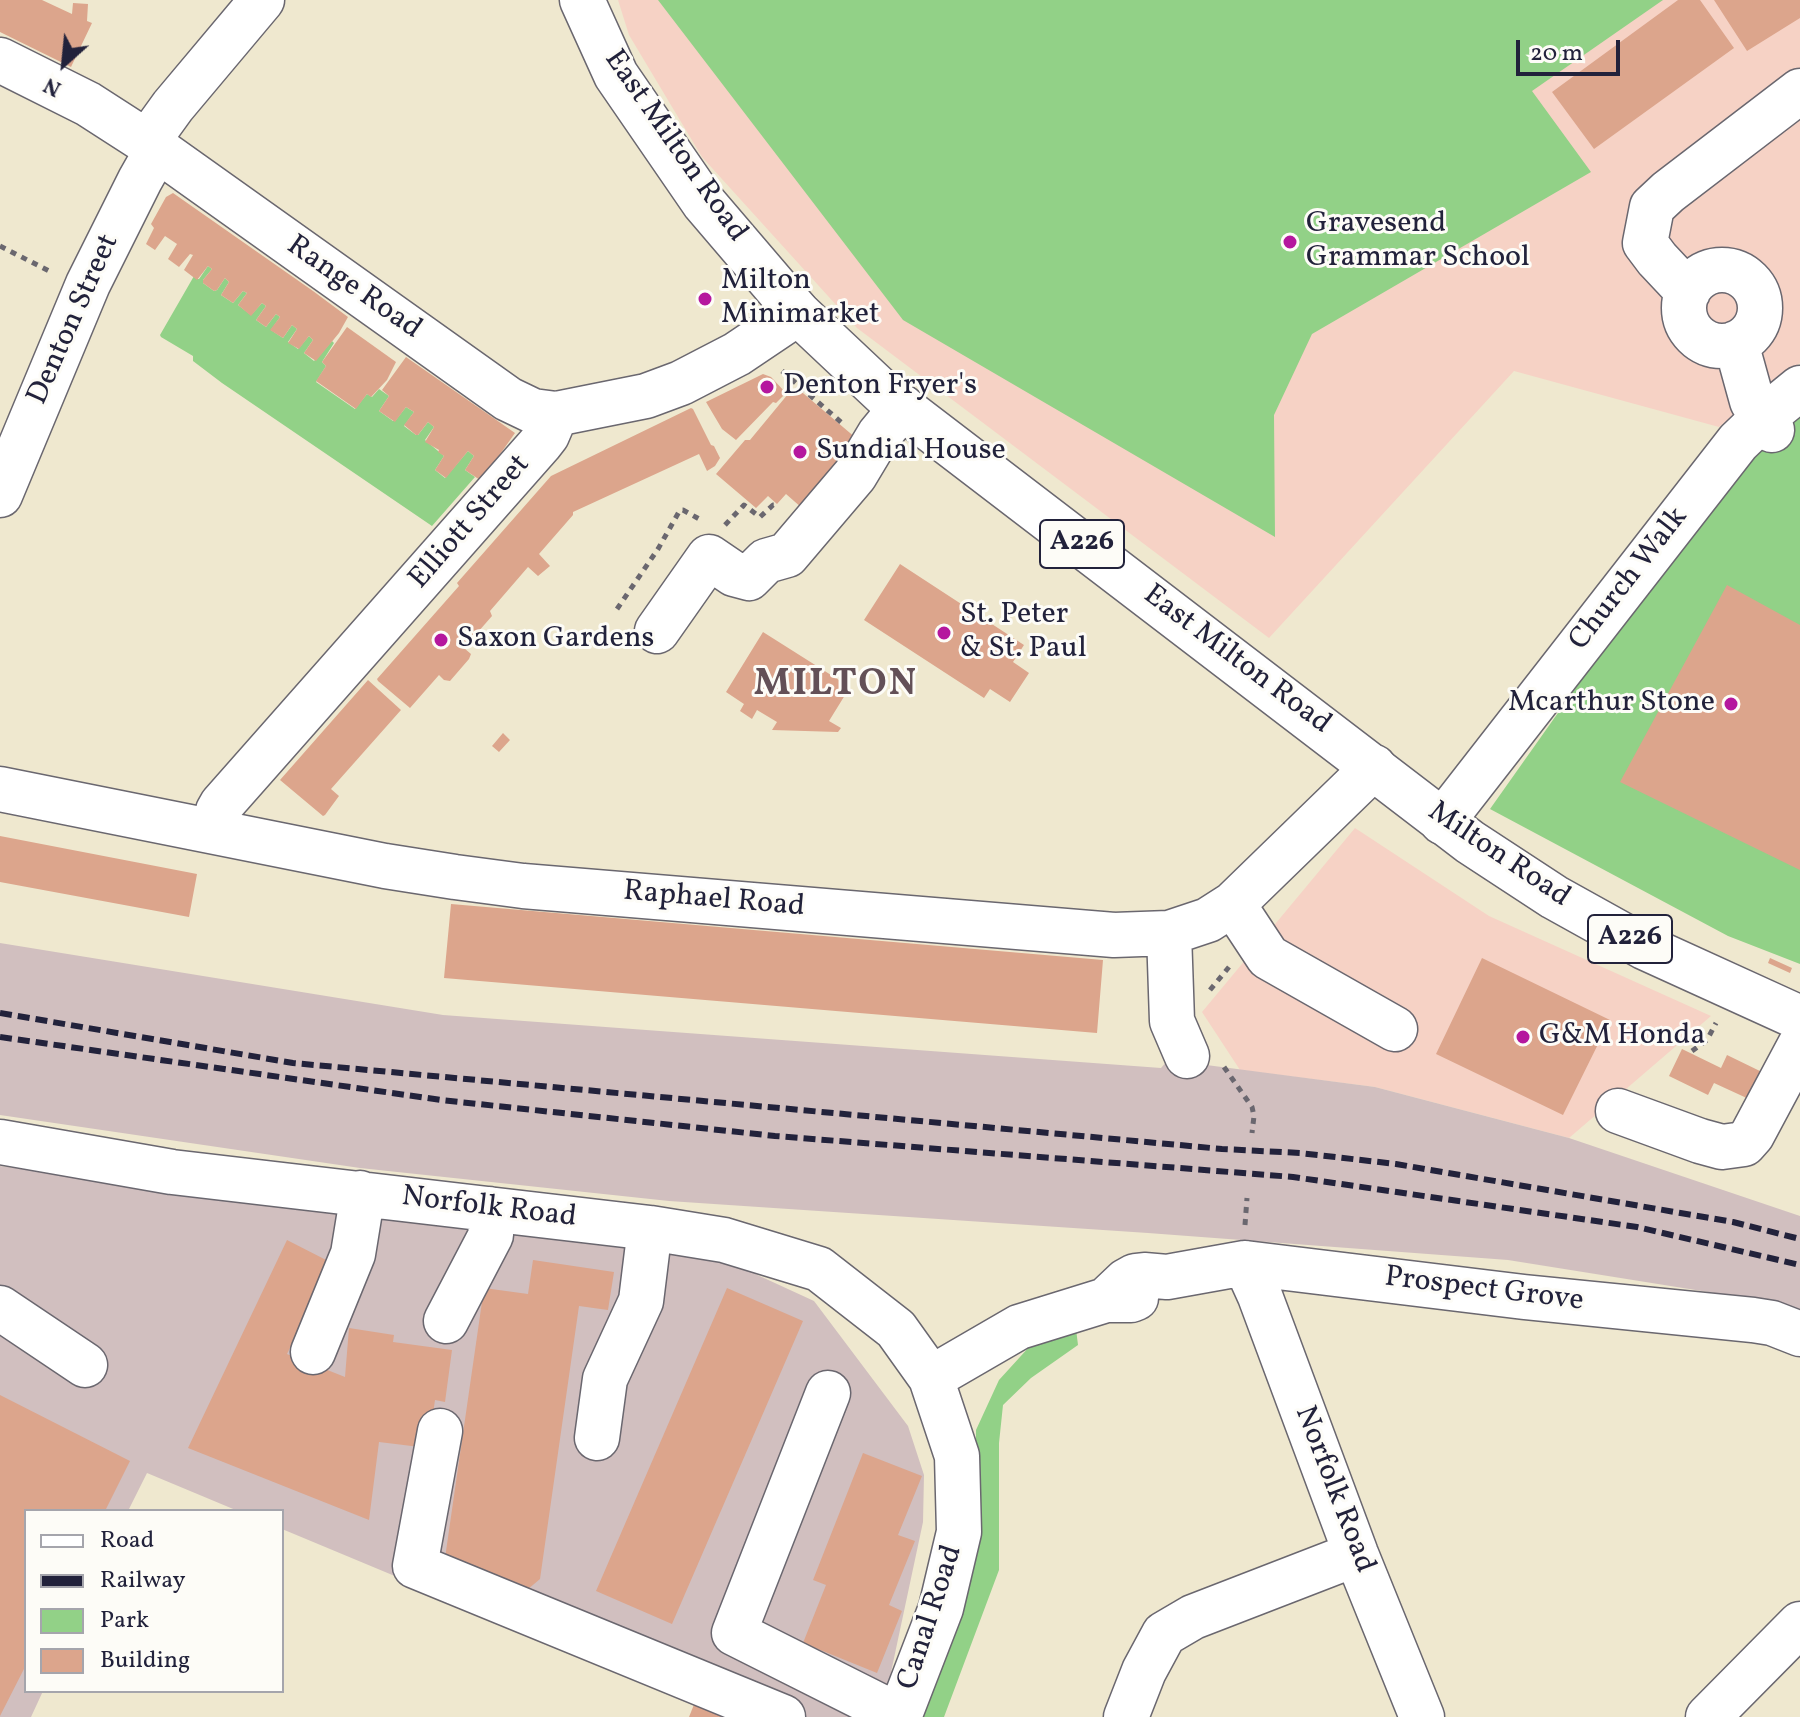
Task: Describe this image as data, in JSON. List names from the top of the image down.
{
  "streets": {
    "street": [
      "East Milton Road",
      "Range Road",
      "Denton Street",
      "Elliott Street",
      "A226",
      "Church Walk",
      "Milton Road",
      "Raphael Road",
      "Norfolk Road",
      "Prospect Grove",
      "Canal Road"
    ]
  },
  "crossings": [
    ["East Milton Road", "Milton Road"],
    ["East Milton Road", "Raphael Road"],
    ["Range Road", "Denton Street"],
    ["Range Road", "Elliott Street"],
    ["Elliott Street", "Raphael Road"],
    ["Church Walk", "Milton Road"],
    ["Milton Road", "Raphael Road"],
    ["Norfolk Road", "Prospect Grove"],
    ["Norfolk Road", "Canal Road"],
    ["Prospect Grove", "Canal Road"]
  ],
  "districts": ["MILTON"],
  "places": [
    "Gravesend Grammar School",
    "Milton Minimarket",
    "Denton Fryer's",
    "Sundial House",
    "St. Peter & St. Paul",
    "Saxon Gardens",
    "Mcarthur Stone",
    "G&M Honda"
  ],
  "legend": [
    "Road",
    "Railway",
    "Park",
    "Building"
  ],
  "scale_bar": "20 m",
  "north": "bottom left"
}
